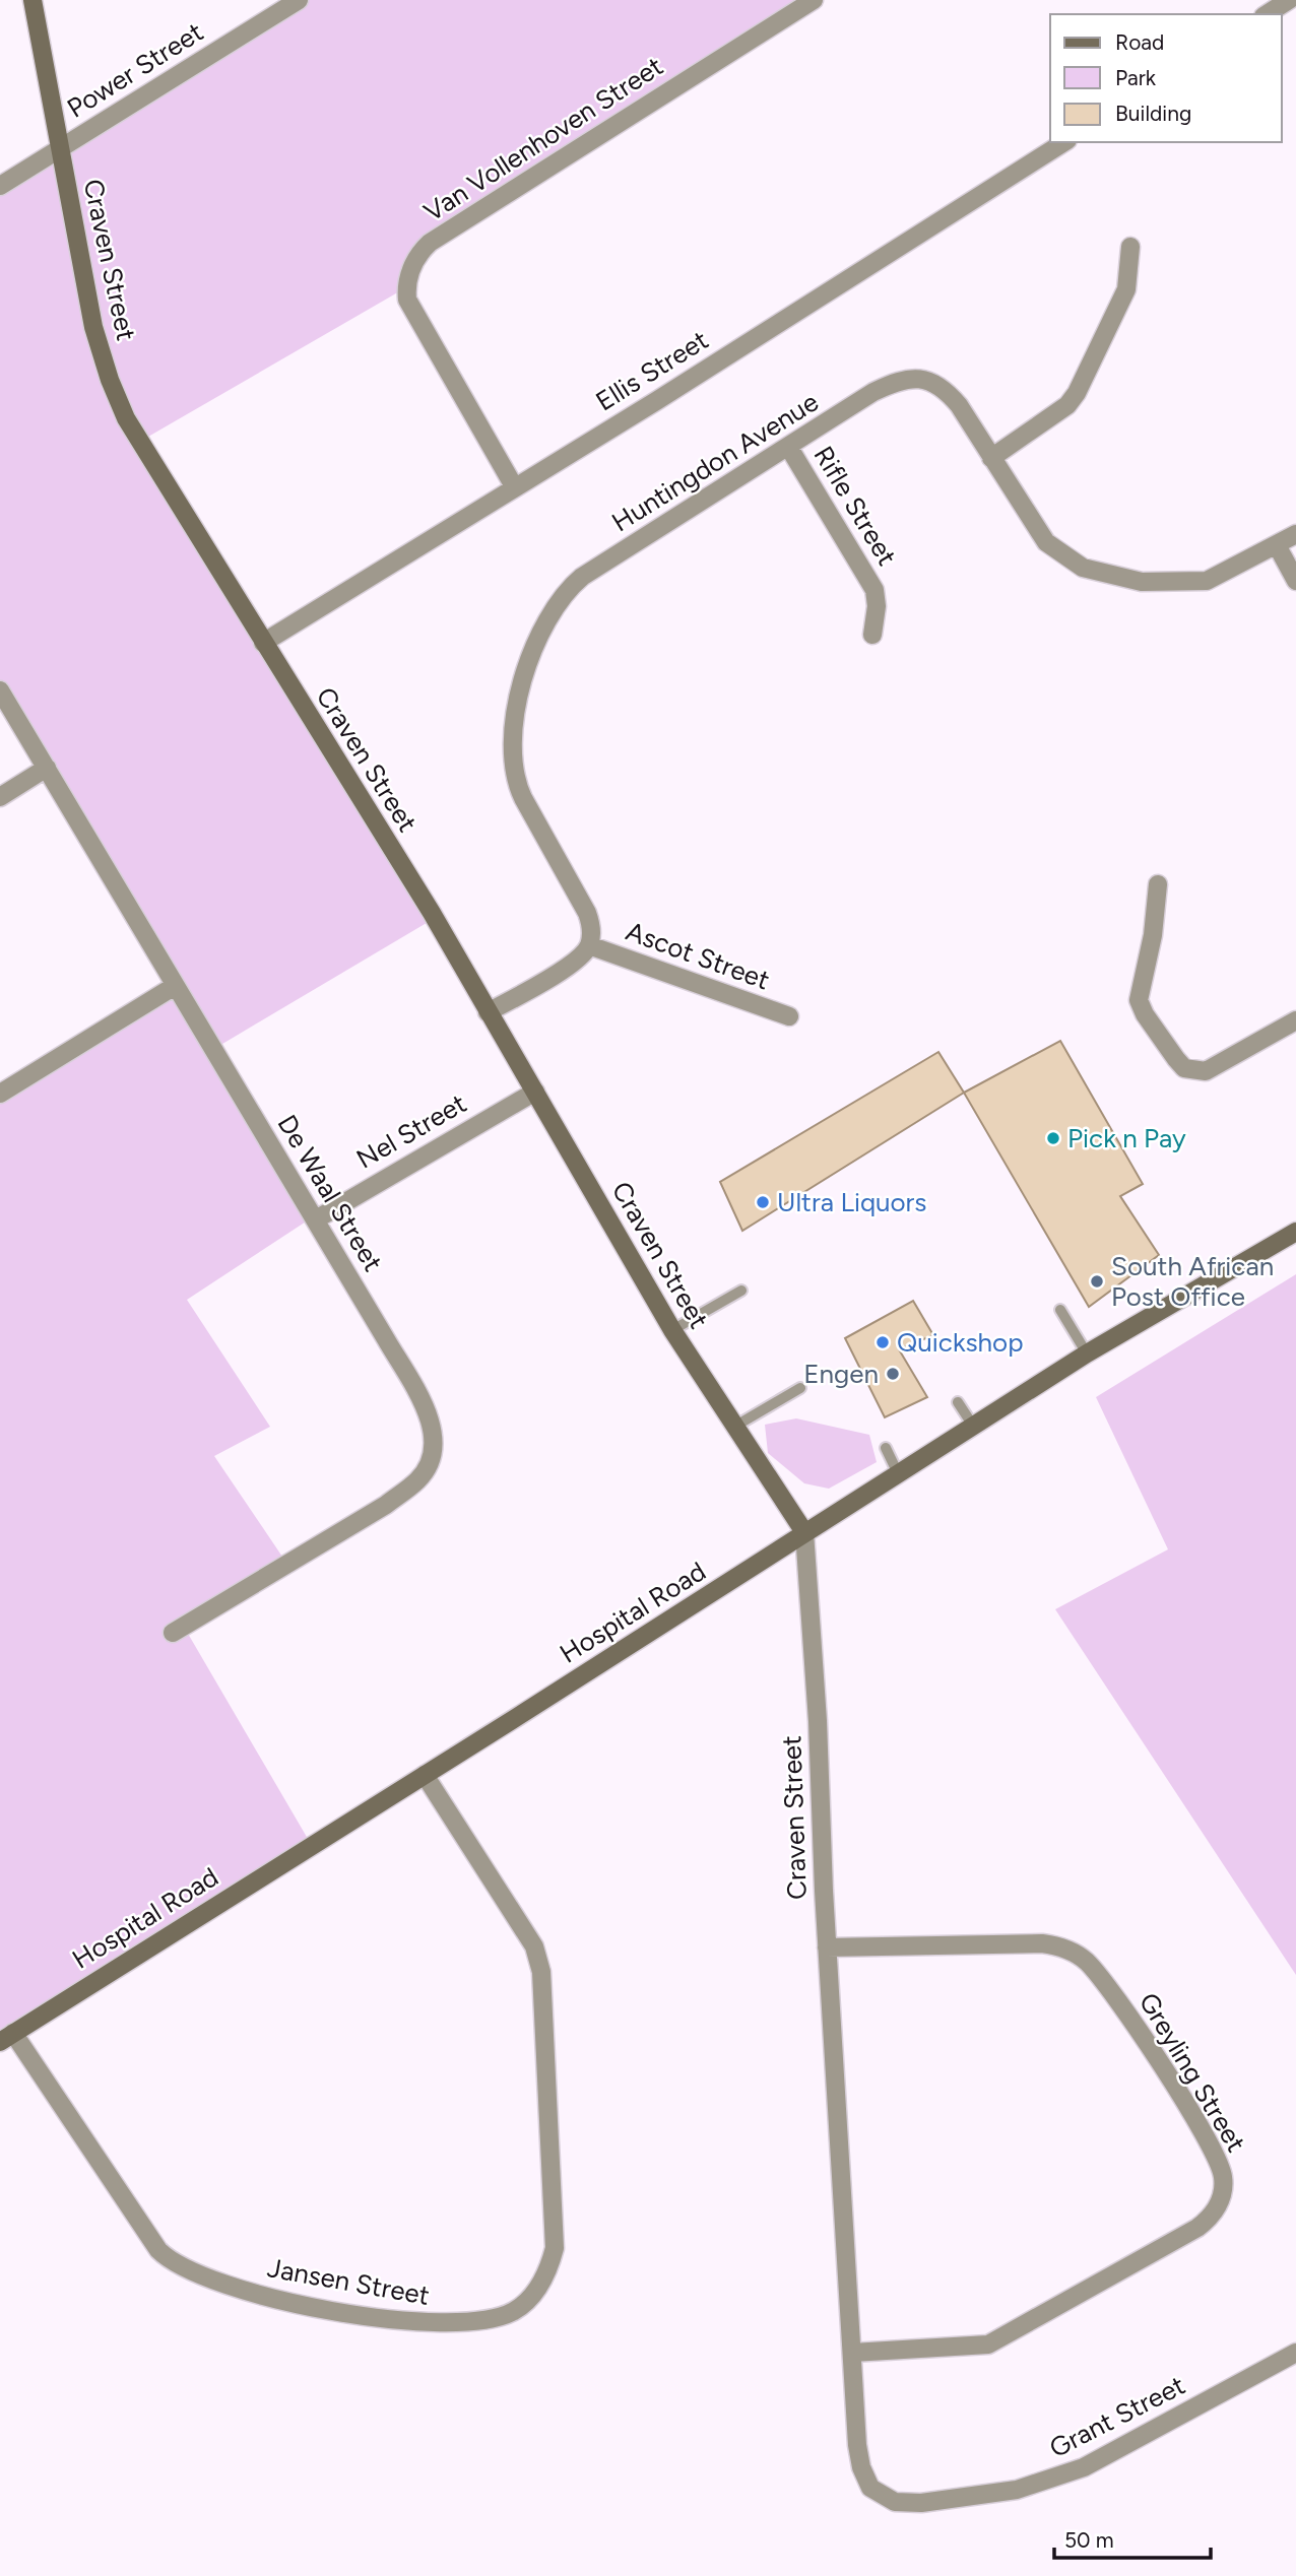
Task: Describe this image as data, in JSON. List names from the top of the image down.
{
  "streets": {
    "main road": ["Craven Street", "Hospital Road"],
    "street": [
      "Power Street",
      "Van Vollenhoven Street",
      "Ellis Street",
      "Huntingdon Avenue",
      "Rifle Street",
      "Ascot Street",
      "Nel Street",
      "De Waal Street",
      "Greyling Street",
      "Jansen Street",
      "Grant Street"
    ]
  },
  "crossings": [
    ["Power Street", "Craven Street"],
    ["Van Vollenhoven Street", "Ellis Street"],
    ["Craven Street", "Ellis Street"],
    ["Craven Street", "Nel Street"],
    ["Craven Street", "Hospital Road"],
    ["Craven Street", "Greyling Street"],
    ["Craven Street", "Grant Street"],
    ["Huntingdon Avenue", "Rifle Street"],
    ["Huntingdon Avenue", "Ascot Street"],
    ["Nel Street", "De Waal Street"],
    ["Hospital Road", "Jansen Street"]
  ],
  "places": [
    "Pick n Pay",
    "Ultra Liquors",
    "South African Post Office",
    "Quickshop",
    "Engen"
  ],
  "legend": ["Road", "Park", "Building"],
  "scale_bar": "50 m"
}
